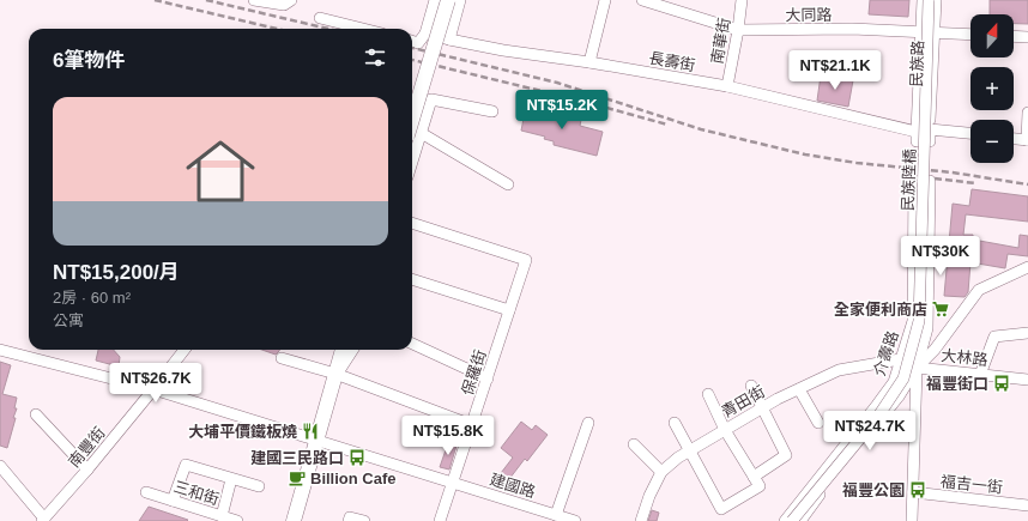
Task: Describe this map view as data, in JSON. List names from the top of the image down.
{
  "streets": {
    "street": [
      "大同路",
      "南華街",
      "長壽街",
      "民族路",
      "民族陸橋",
      "介壽路",
      "大林路",
      "保羅街",
      "青田街",
      "南豐街",
      "福吉一街",
      "建國路",
      "三和街"
    ]
  },
  "crossings": [
    ["大同路", "南華街"],
    ["大同路", "民族路"],
    ["南華街", "長壽街"],
    ["長壽街", "民族路"],
    ["介壽路", "大林路"],
    ["介壽路", "青田街"],
    ["大林路", "青田街"],
    ["保羅街", "建國路"],
    ["南豐街", "建國路"]
  ],
  "places": {
    "supermarket": ["全家便利商店"],
    "bus stop": ["福豐街口", "建國三民路口", "福豐公園"],
    "restaurant": ["大埔平價鐵板燒"],
    "cafe": ["Billion Cafe"]
  },
  "north": "top",
  "page": {
    "map_buttons": ["+", "−"],
    "heading": "6筆物件",
    "price": [
      "NT$21.1K",
      "NT$15.2K",
      "NT$30K",
      "NT$26.7K",
      "NT$24.7K",
      "NT$15.8K"
    ],
    "list": [
      {
        "name": "NT$15,200/月",
        "note": "2房 · 60 m² · 公寓"
      }
    ]
  }
}
